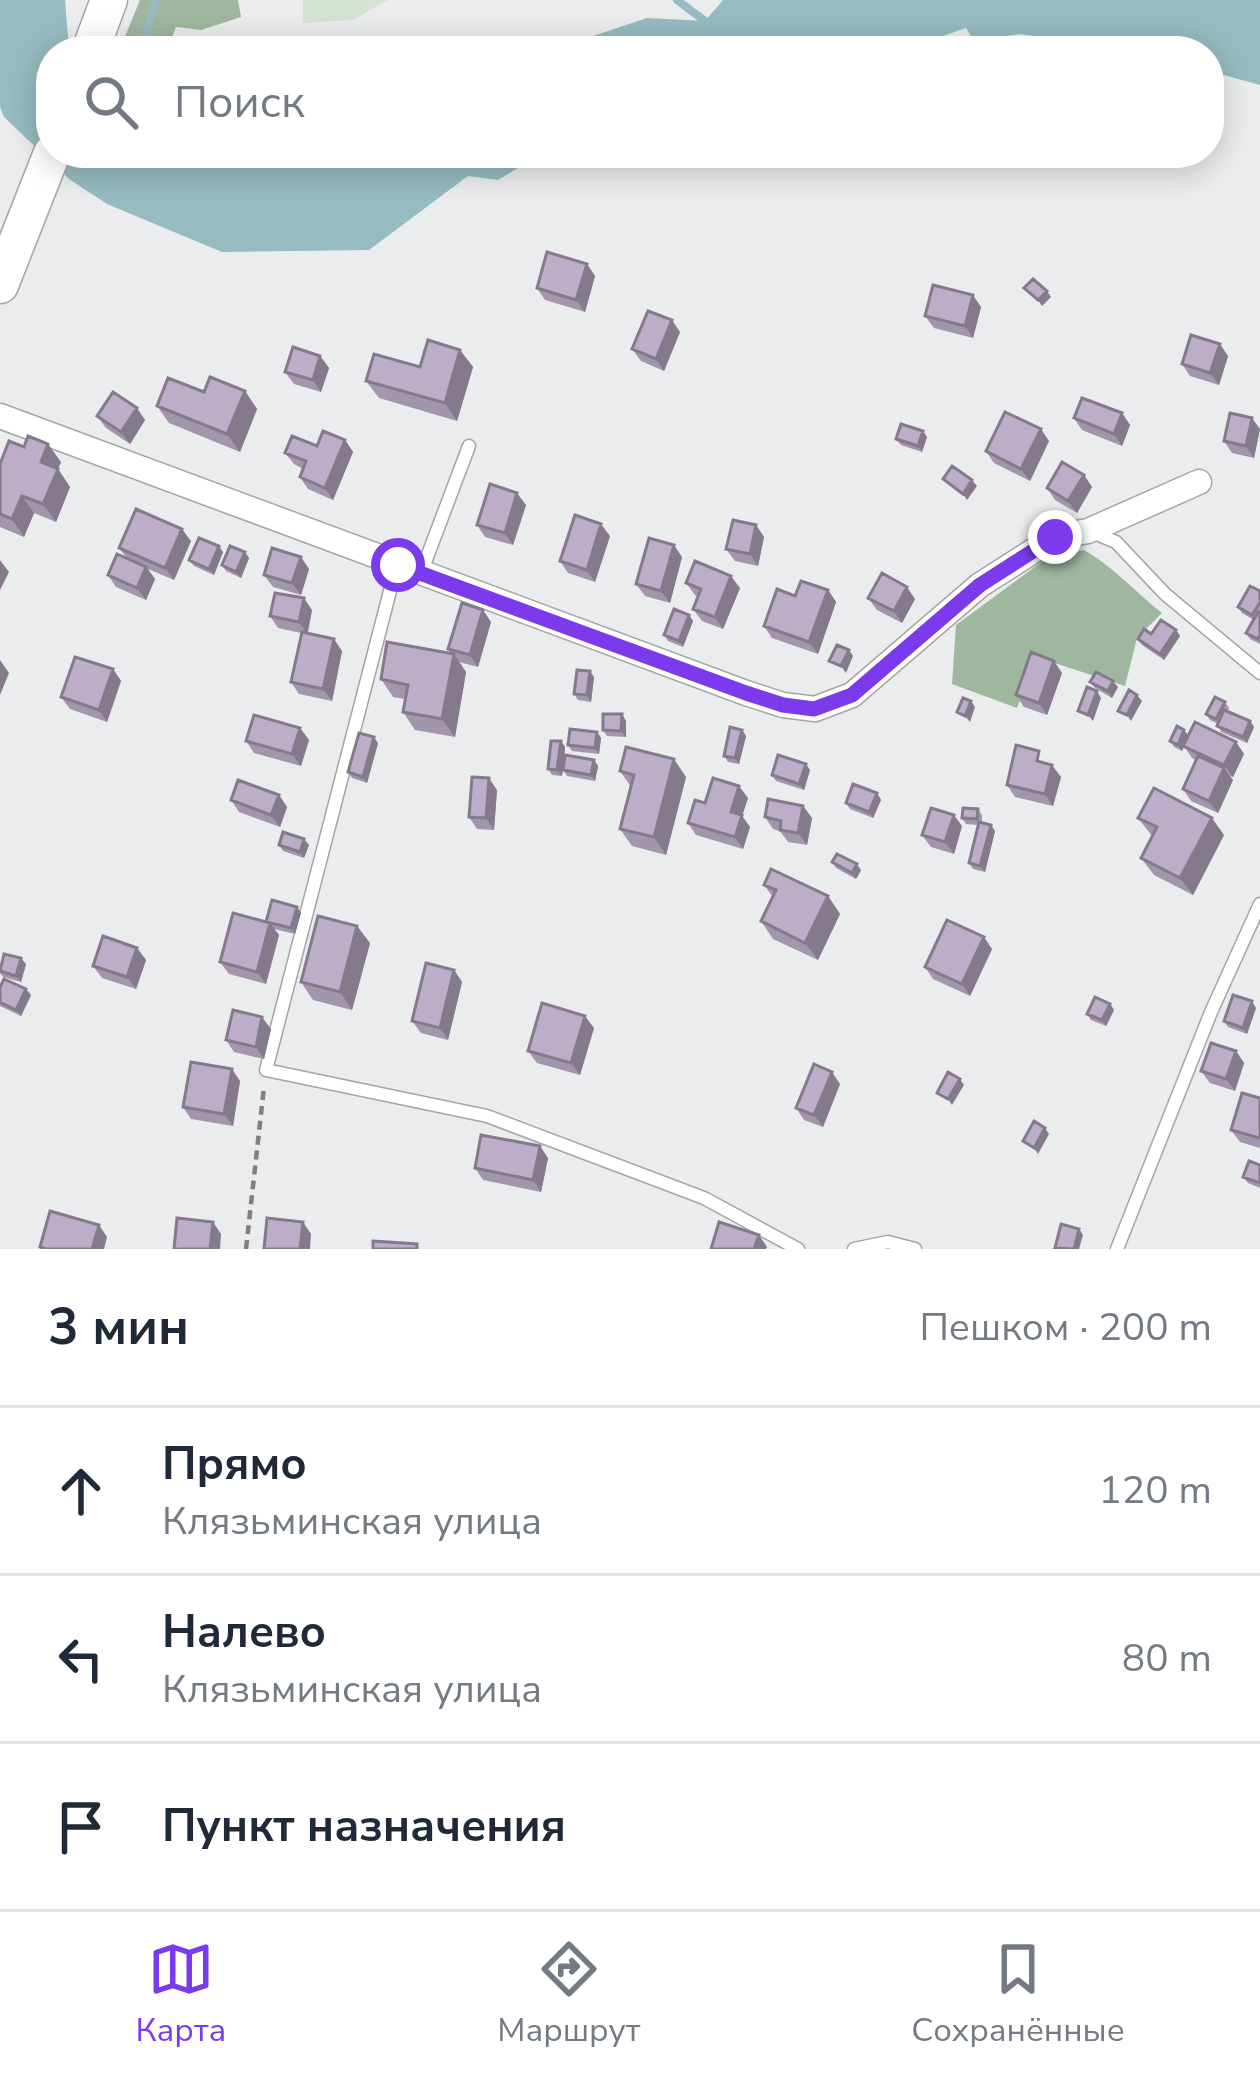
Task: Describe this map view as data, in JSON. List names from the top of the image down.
{
  "page": {
    "search": "Поиск",
    "heading": ["3 мин", "Пешком · 200 m"],
    "list": [
      ["Прямо", "Клязьминская улица", "120 m"],
      ["Налево", "Клязьминская улица", "80 m"],
      "Пункт назначения"
    ],
    "nav": ["Карта", "Маршрут", "Сохранённые"]
  }
}
